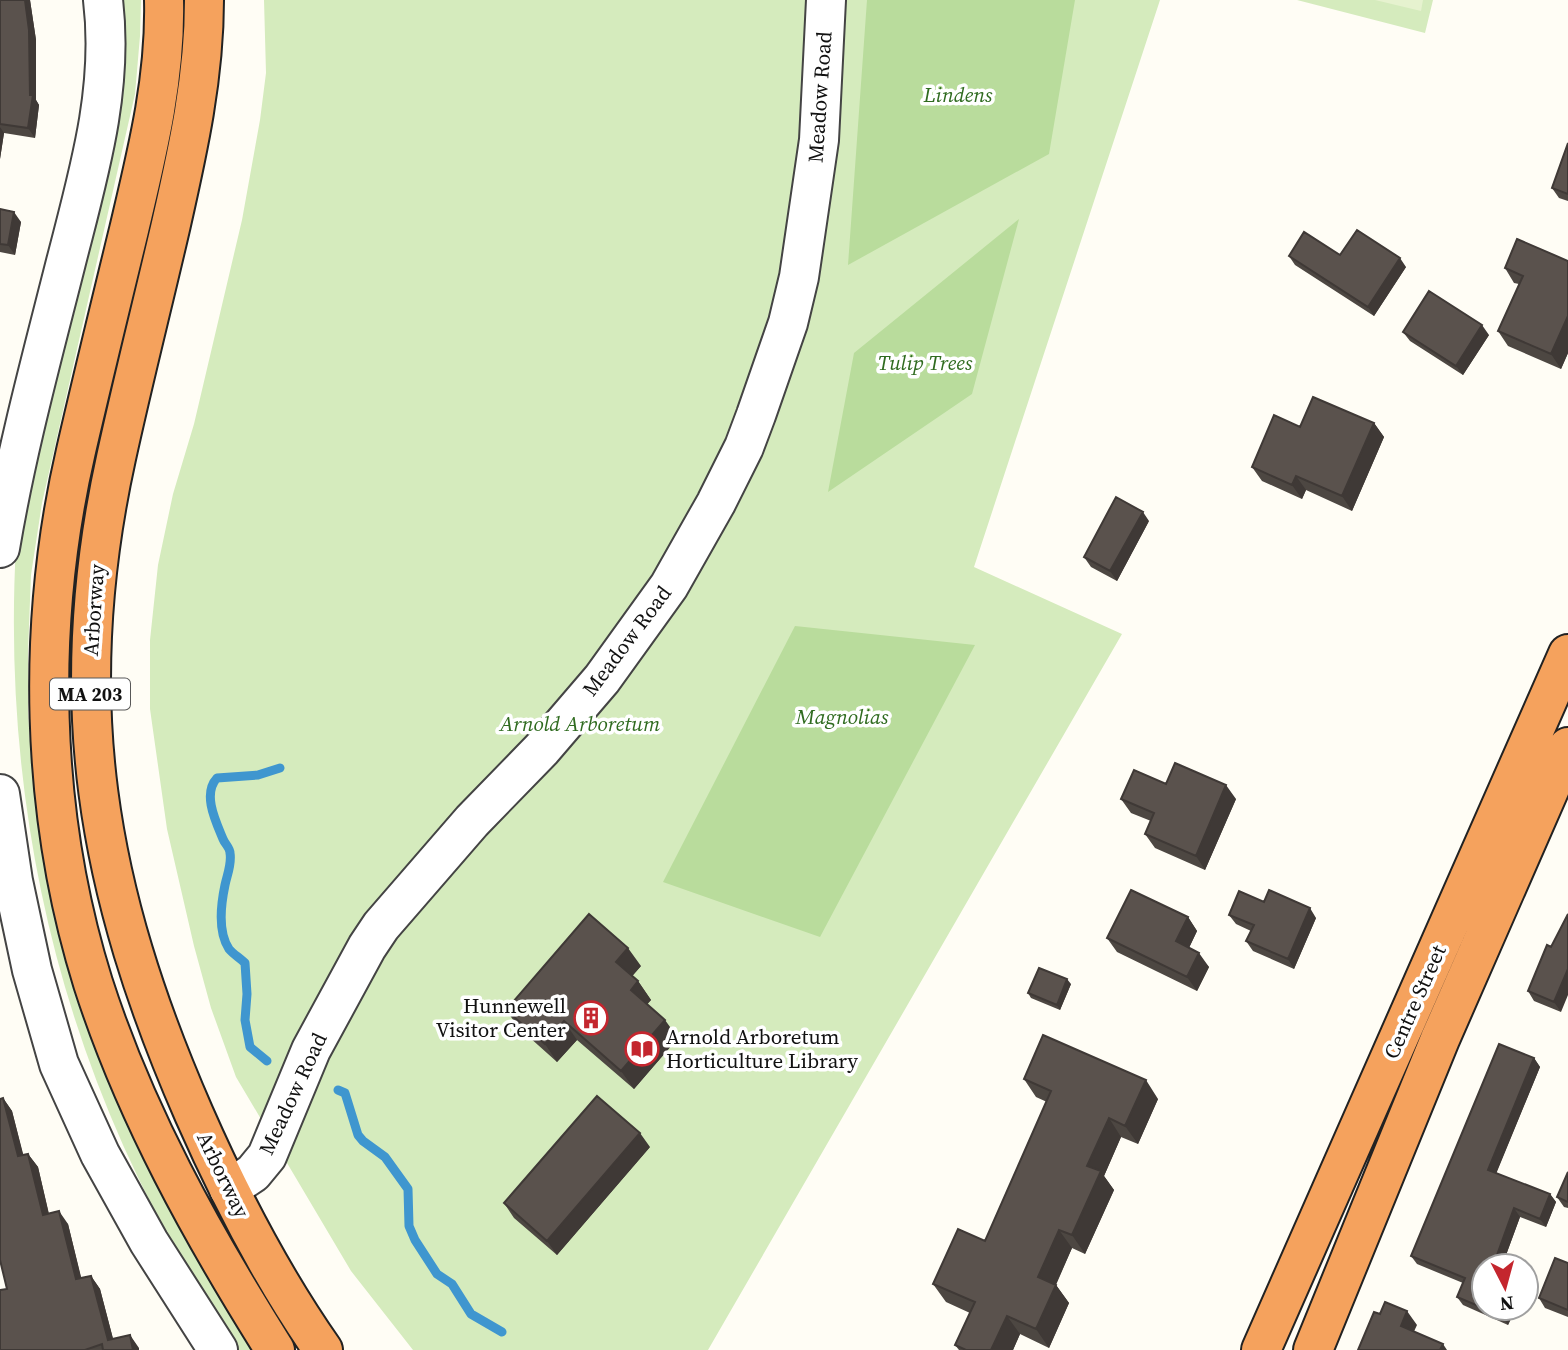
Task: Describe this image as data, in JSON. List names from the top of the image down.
{
  "streets": {
    "highway": ["Arborway", "MA 203", "Centre Street"],
    "street": ["Meadow Road"]
  },
  "crossings": [
    ["Meadow Road", "Arborway"]
  ],
  "parks": [
    "Lindens",
    "Tulip Trees",
    "Magnolias",
    "Arnold Arboretum"
  ],
  "places": {
    "building": ["Hunnewell Visitor Center"],
    "library": ["Arnold Arboretum Horticulture Library"]
  },
  "north": "bottom"
}
